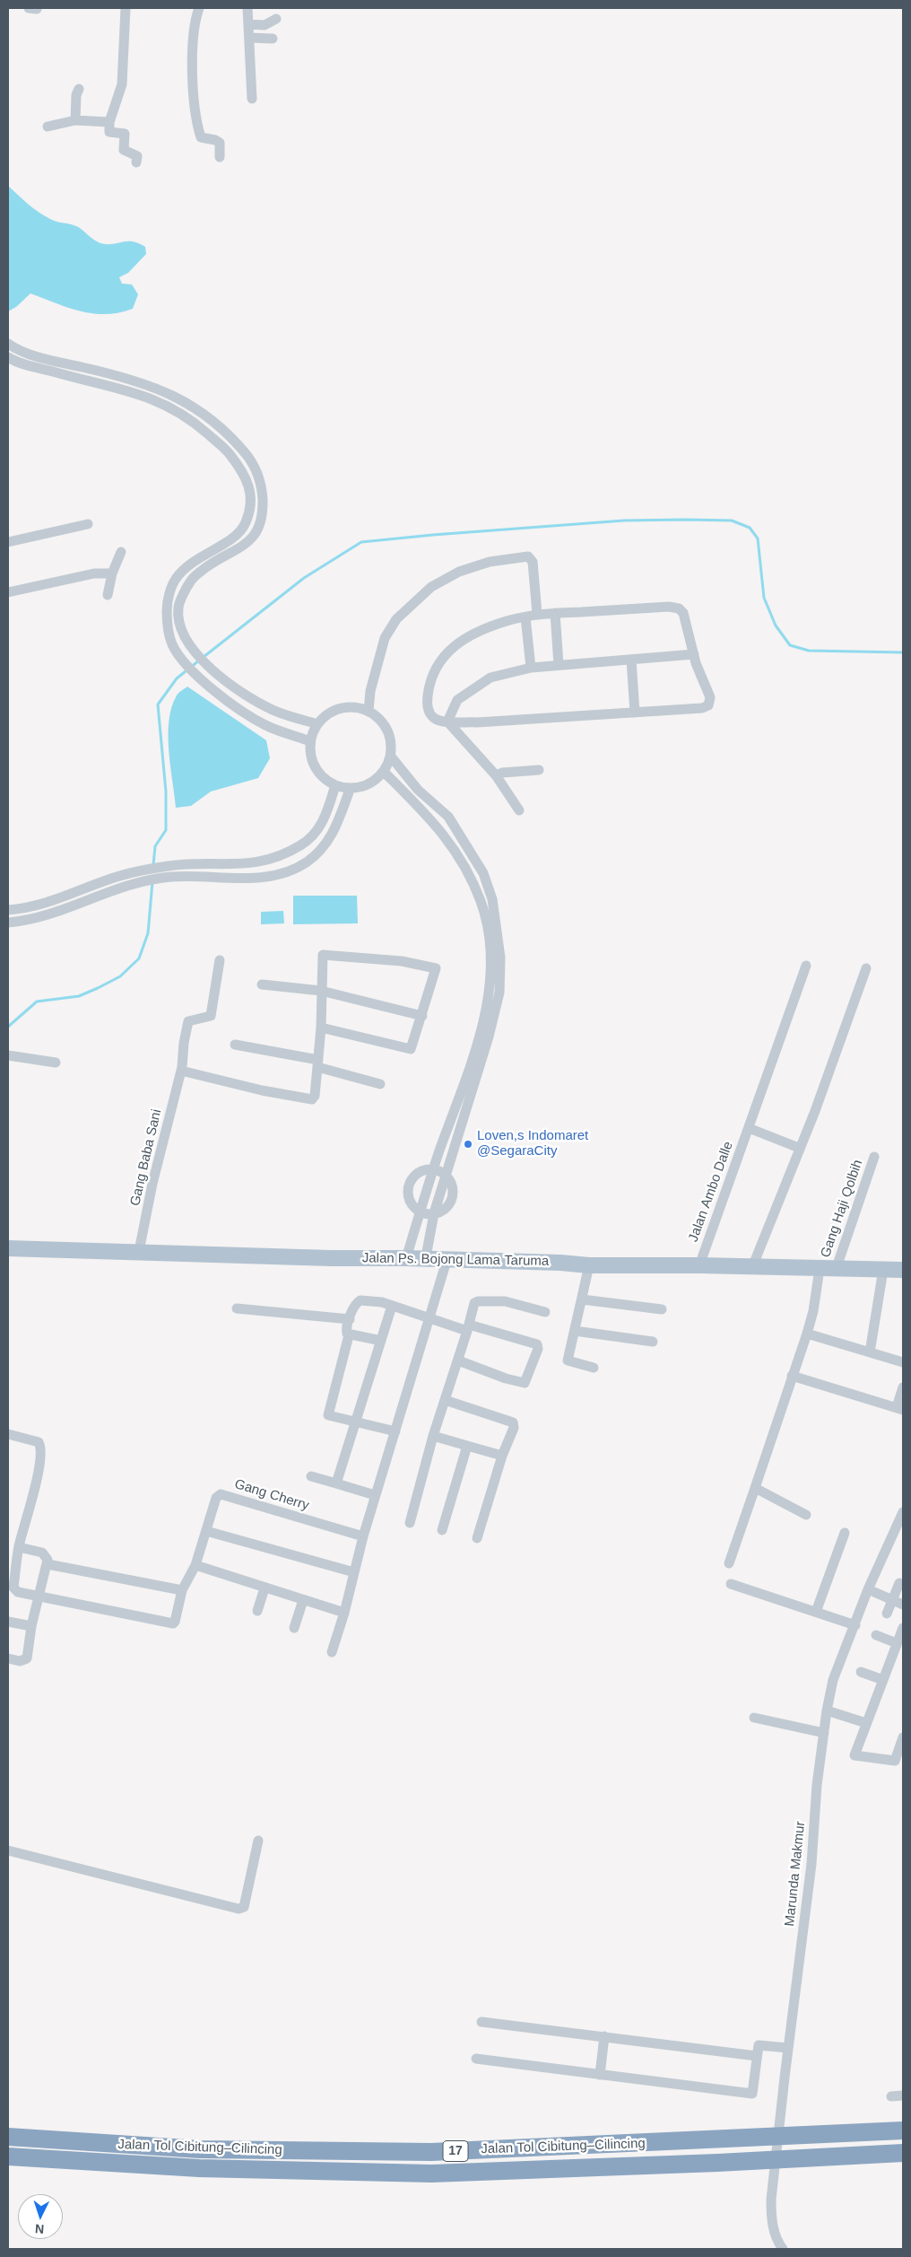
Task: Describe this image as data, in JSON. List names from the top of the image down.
{
  "streets": {
    "highway": ["Jalan Tol Cibitung–Cilincing", "17"],
    "main road": ["Jalan Ps. Bojong Lama Taruma"],
    "street": [
      "Gang Baba Sani",
      "Jalan Ambo Dalle",
      "Gang Haji Qolbih",
      "Gang Cherry",
      "Marunda Makmur"
    ]
  },
  "crossings": [
    ["Gang Baba Sani", "Jalan Ps. Bojong Lama Taruma"],
    ["Jalan Ambo Dalle", "Jalan Ps. Bojong Lama Taruma"],
    ["Gang Haji Qolbih", "Jalan Ps. Bojong Lama Taruma"]
  ],
  "places": ["Loven,s Indomaret @SegaraCity"],
  "north": "bottom"
}
